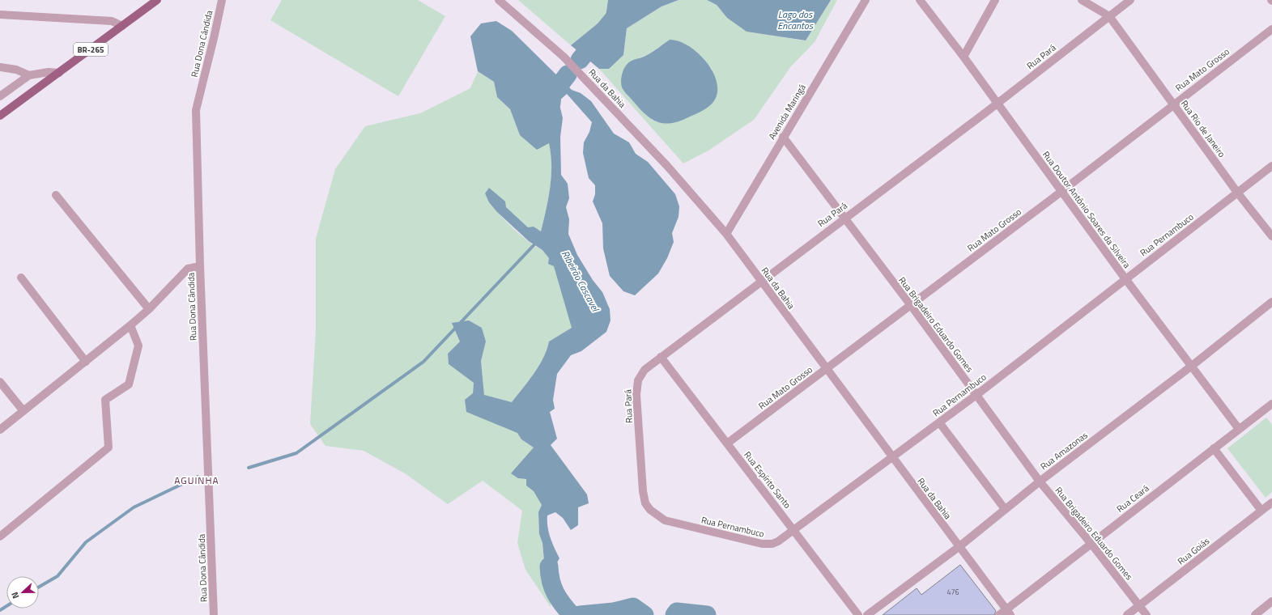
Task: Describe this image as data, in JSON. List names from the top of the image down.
{
  "streets": {
    "main road": ["BR-265"],
    "street": [
      "Rua Dona Cândida",
      "Rua Pará",
      "Rua Mato Grosso",
      "Rua da Bahia",
      "Avenida Maringá",
      "Rua Rio de Janeiro",
      "Rua Doutor Antônio Soares da Silveira",
      "Rua Pernambuco",
      "Rua Brigadeiro Eduardo Gomes",
      "Rua Amazonas",
      "Rua Espírito Santo",
      "Rua Ceará",
      "Rua Goiás"
    ]
  },
  "crossings": [
    ["Rua Pará", "Rua da Bahia"],
    ["Rua Pará", "Rua Rio de Janeiro"],
    ["Rua Pará", "Rua Doutor Antônio Soares da Silveira"],
    ["Rua Pará", "Rua Pernambuco"],
    ["Rua Pará", "Rua Brigadeiro Eduardo Gomes"],
    ["Rua Pará", "Rua Espírito Santo"],
    ["Rua Mato Grosso", "Rua da Bahia"],
    ["Rua Mato Grosso", "Rua Rio de Janeiro"],
    ["Rua Mato Grosso", "Rua Doutor Antônio Soares da Silveira"],
    ["Rua Mato Grosso", "Rua Brigadeiro Eduardo Gomes"],
    ["Rua Mato Grosso", "Rua Espírito Santo"],
    ["Rua da Bahia", "Avenida Maringá"],
    ["Rua da Bahia", "Rua Pernambuco"],
    ["Rua da Bahia", "Rua Amazonas"],
    ["Rua da Bahia", "Rua Ceará"],
    ["Avenida Maringá", "Rua Brigadeiro Eduardo Gomes"],
    ["Rua Rio de Janeiro", "Rua Pernambuco"],
    ["Rua Doutor Antônio Soares da Silveira", "Rua Pernambuco"],
    ["Rua Doutor Antônio Soares da Silveira", "Rua Amazonas"],
    ["Rua Doutor Antônio Soares da Silveira", "Rua Ceará"],
    ["Rua Pernambuco", "Rua Brigadeiro Eduardo Gomes"],
    ["Rua Pernambuco", "Rua Espírito Santo"],
    ["Rua Brigadeiro Eduardo Gomes", "Rua Amazonas"],
    ["Rua Brigadeiro Eduardo Gomes", "Rua Ceará"],
    ["Rua Brigadeiro Eduardo Gomes", "Rua Goiás"]
  ],
  "districts": ["AGUINHA"],
  "water": ["Lago dos Encantos", "Ribeirão Cascavel"],
  "house_numbers": ["476"],
  "north": "left"
}
